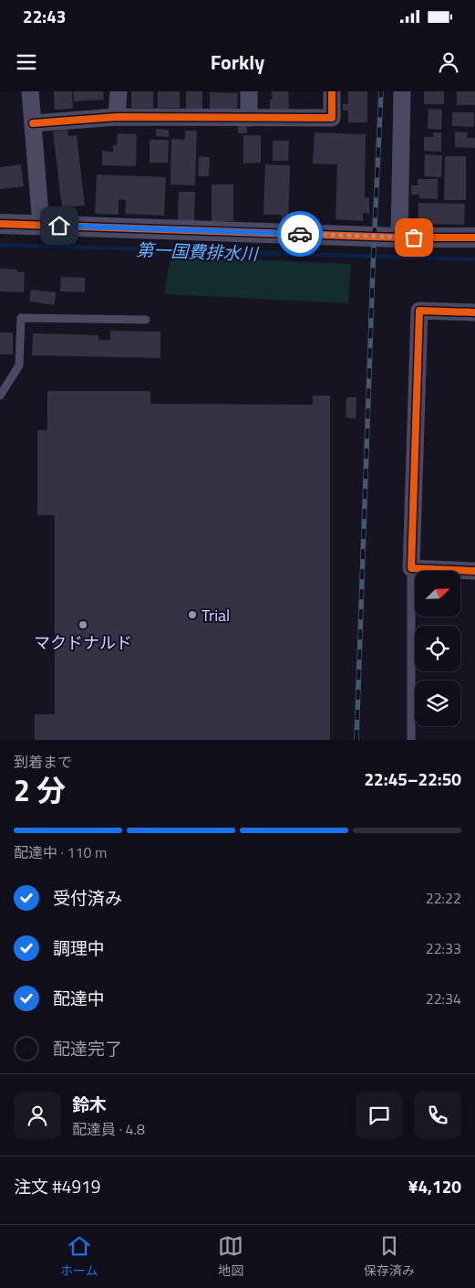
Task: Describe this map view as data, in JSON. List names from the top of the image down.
{
  "water": ["第一国費排水川"],
  "places": ["Trial", "マクドナルド"],
  "north": "top right",
  "page": {
    "status": "22:43",
    "header": "Forkly",
    "heading": ["2 分", "到着まで", "22:45–22:50"],
    "panel": [
      "鈴木",
      "配達員 · 4.8",
      "注文 #4919",
      "¥4,120"
    ],
    "bar": "配達中 · 110 m",
    "list": [
      ["受付済み", "22:22"],
      ["調理中", "22:33"],
      ["配達中", "22:34"],
      "配達完了"
    ],
    "tabs": ["ホーム", "地図", "保存済み"]
  }
}
